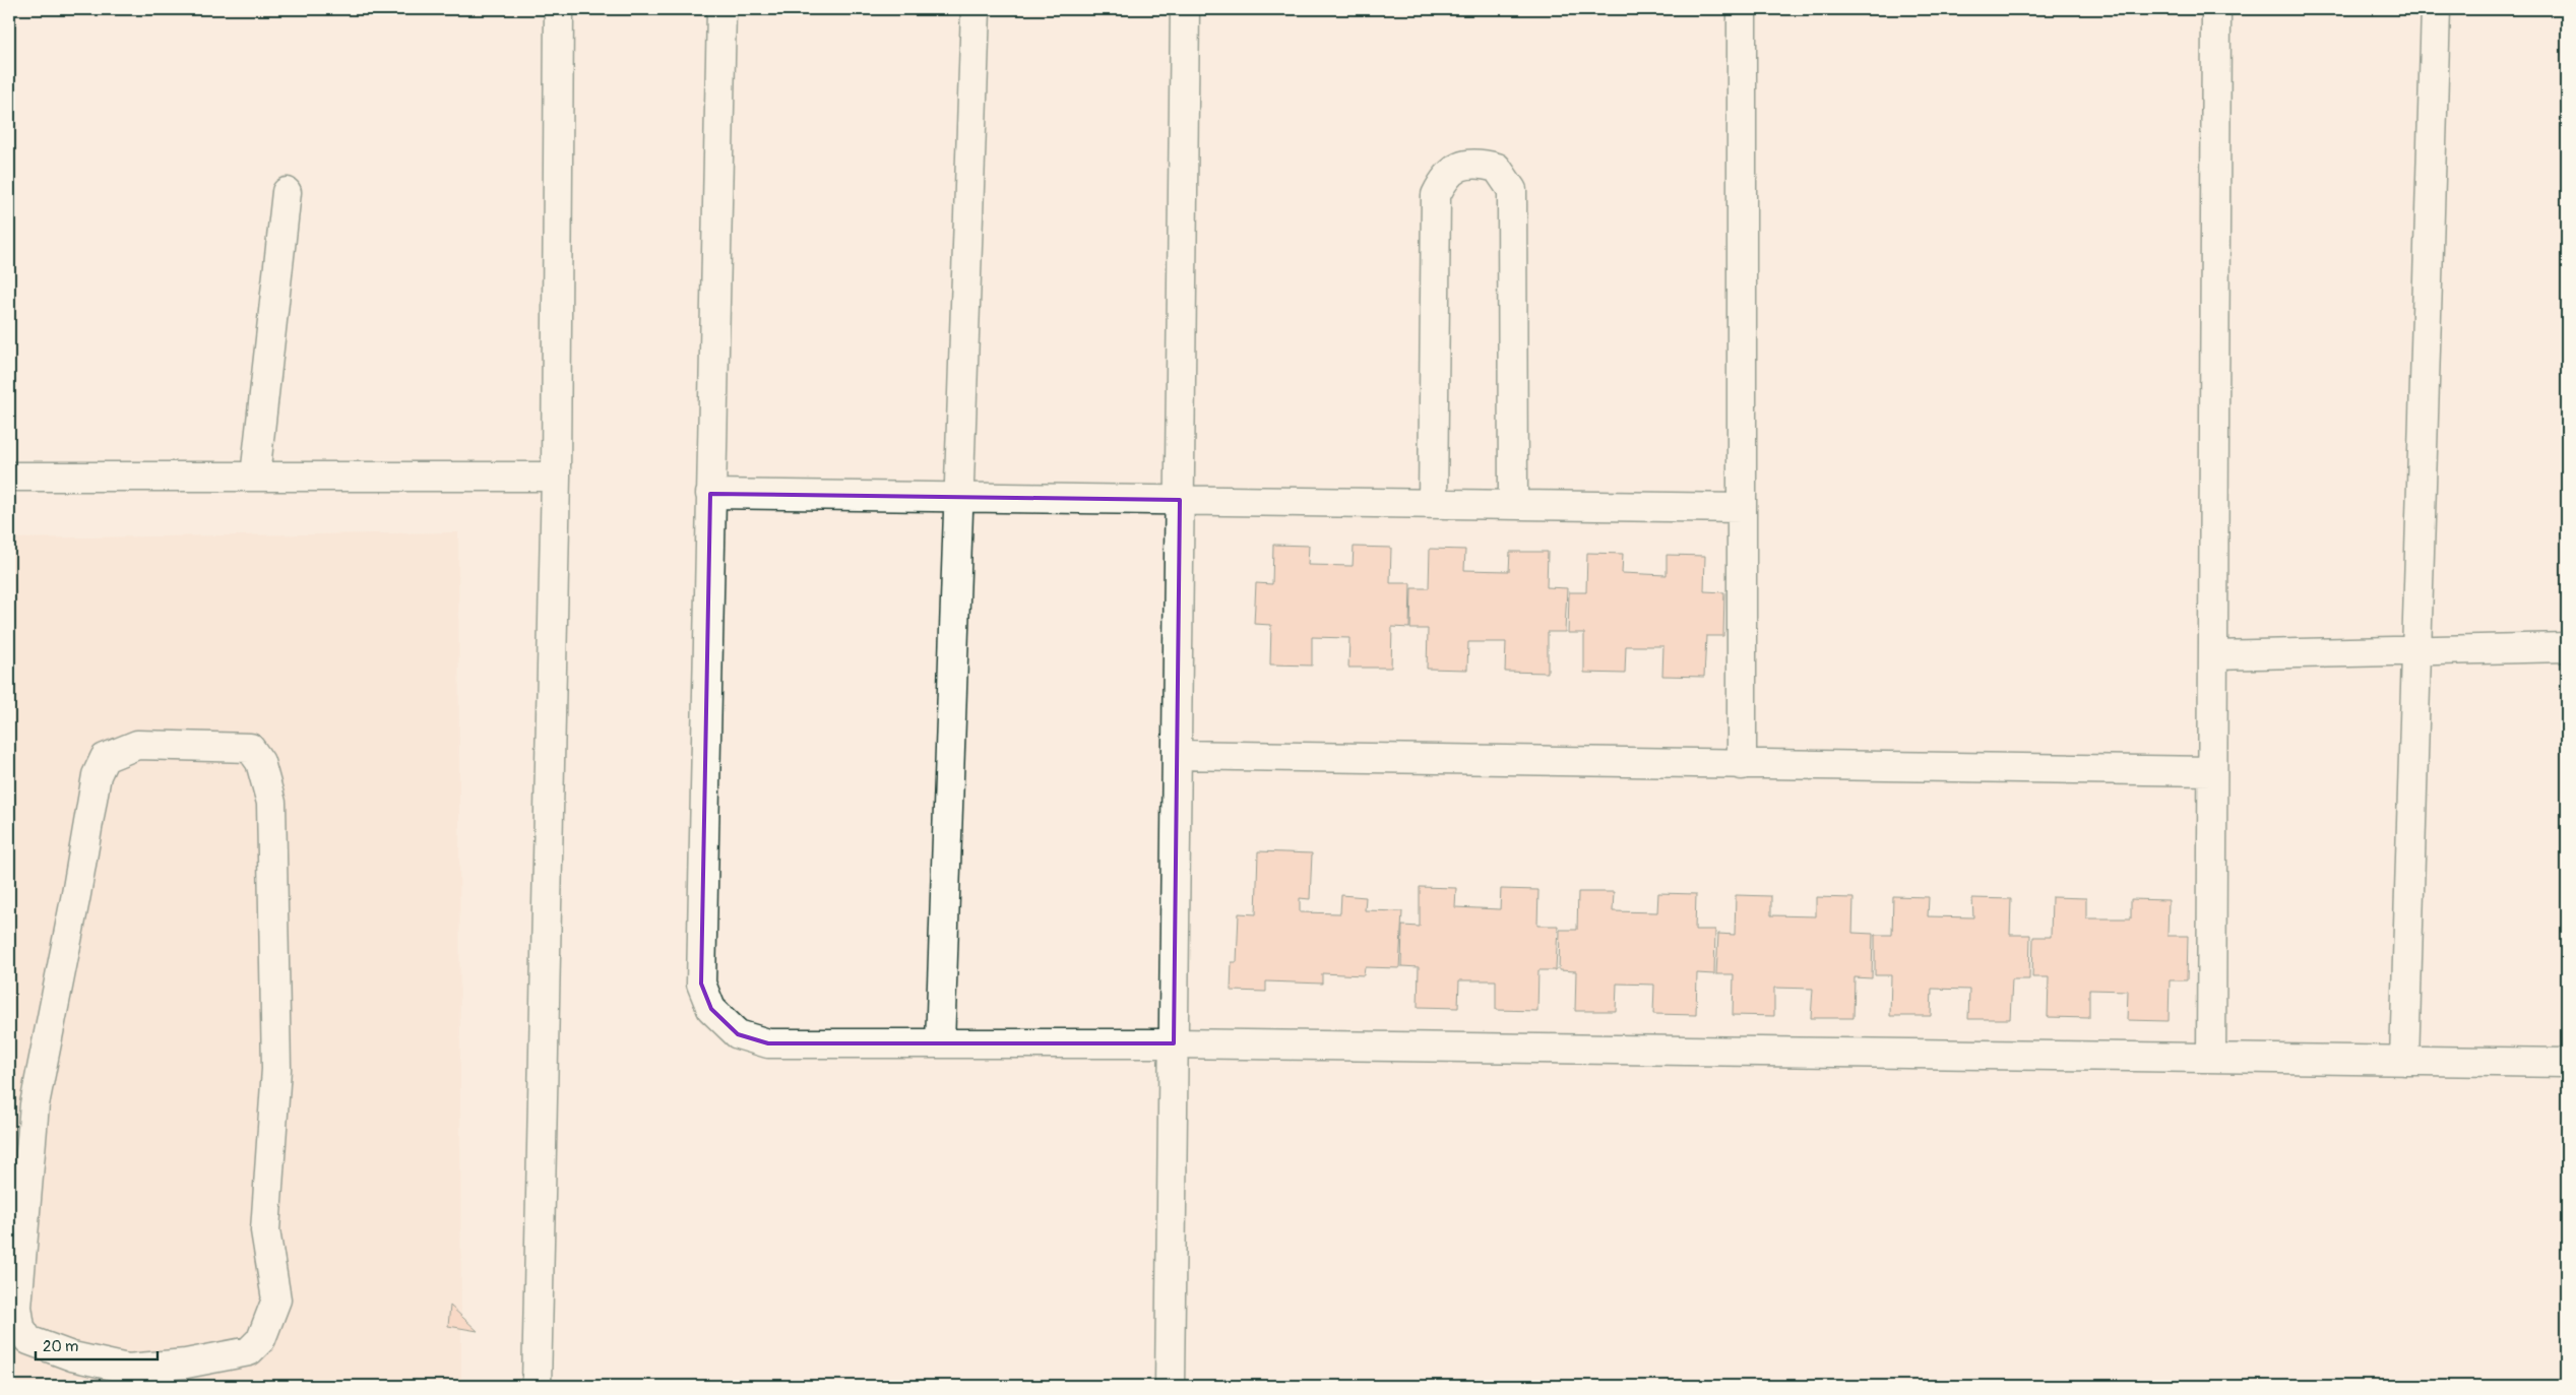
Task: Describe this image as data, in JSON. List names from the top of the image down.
{
  "scale_bar": "20 m"
}
